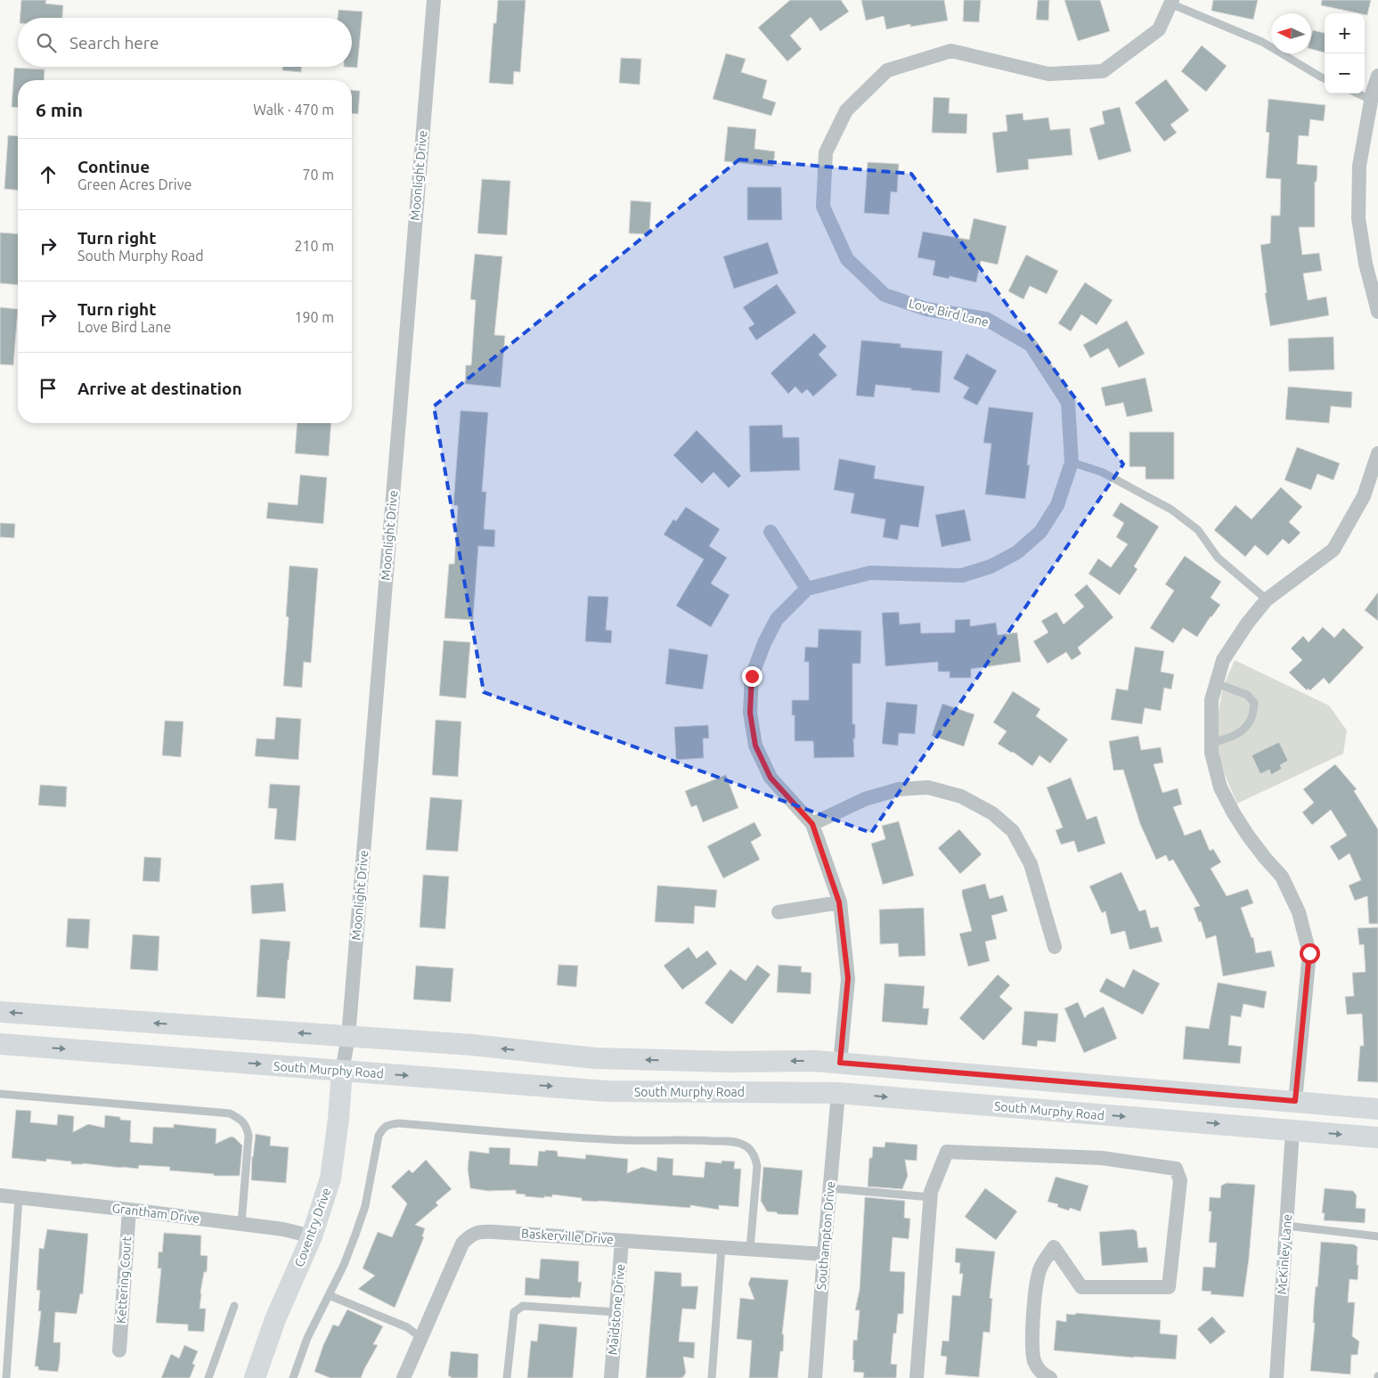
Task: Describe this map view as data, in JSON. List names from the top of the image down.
{
  "streets": {
    "main road": ["South Murphy Road", "Coventry Drive"],
    "street": [
      "Moonlight Drive",
      "Love Bird Lane",
      "Grantham Drive",
      "Southampton Drive",
      "Baskerville Drive",
      "McKinley Lane",
      "Kettering Court",
      "Maidstone Drive"
    ]
  },
  "crossings": [
    ["Moonlight Drive", "South Murphy Road"],
    ["Moonlight Drive", "Coventry Drive"],
    ["South Murphy Road", "Coventry Drive"],
    ["South Murphy Road", "Southampton Drive"],
    ["South Murphy Road", "McKinley Lane"],
    ["Grantham Drive", "Coventry Drive"],
    ["Grantham Drive", "Kettering Court"],
    ["Southampton Drive", "Baskerville Drive"],
    ["Baskerville Drive", "Maidstone Drive"]
  ],
  "north": "left",
  "page": {
    "map_buttons": ["+", "−"],
    "search": "Search here",
    "heading": ["6 min", "Walk · 470 m"],
    "list": [
      ["Continue", "Green Acres Drive", "70 m"],
      ["Turn right", "South Murphy Road", "210 m"],
      ["Turn right", "Love Bird Lane", "190 m"],
      "Arrive at destination"
    ]
  }
}
